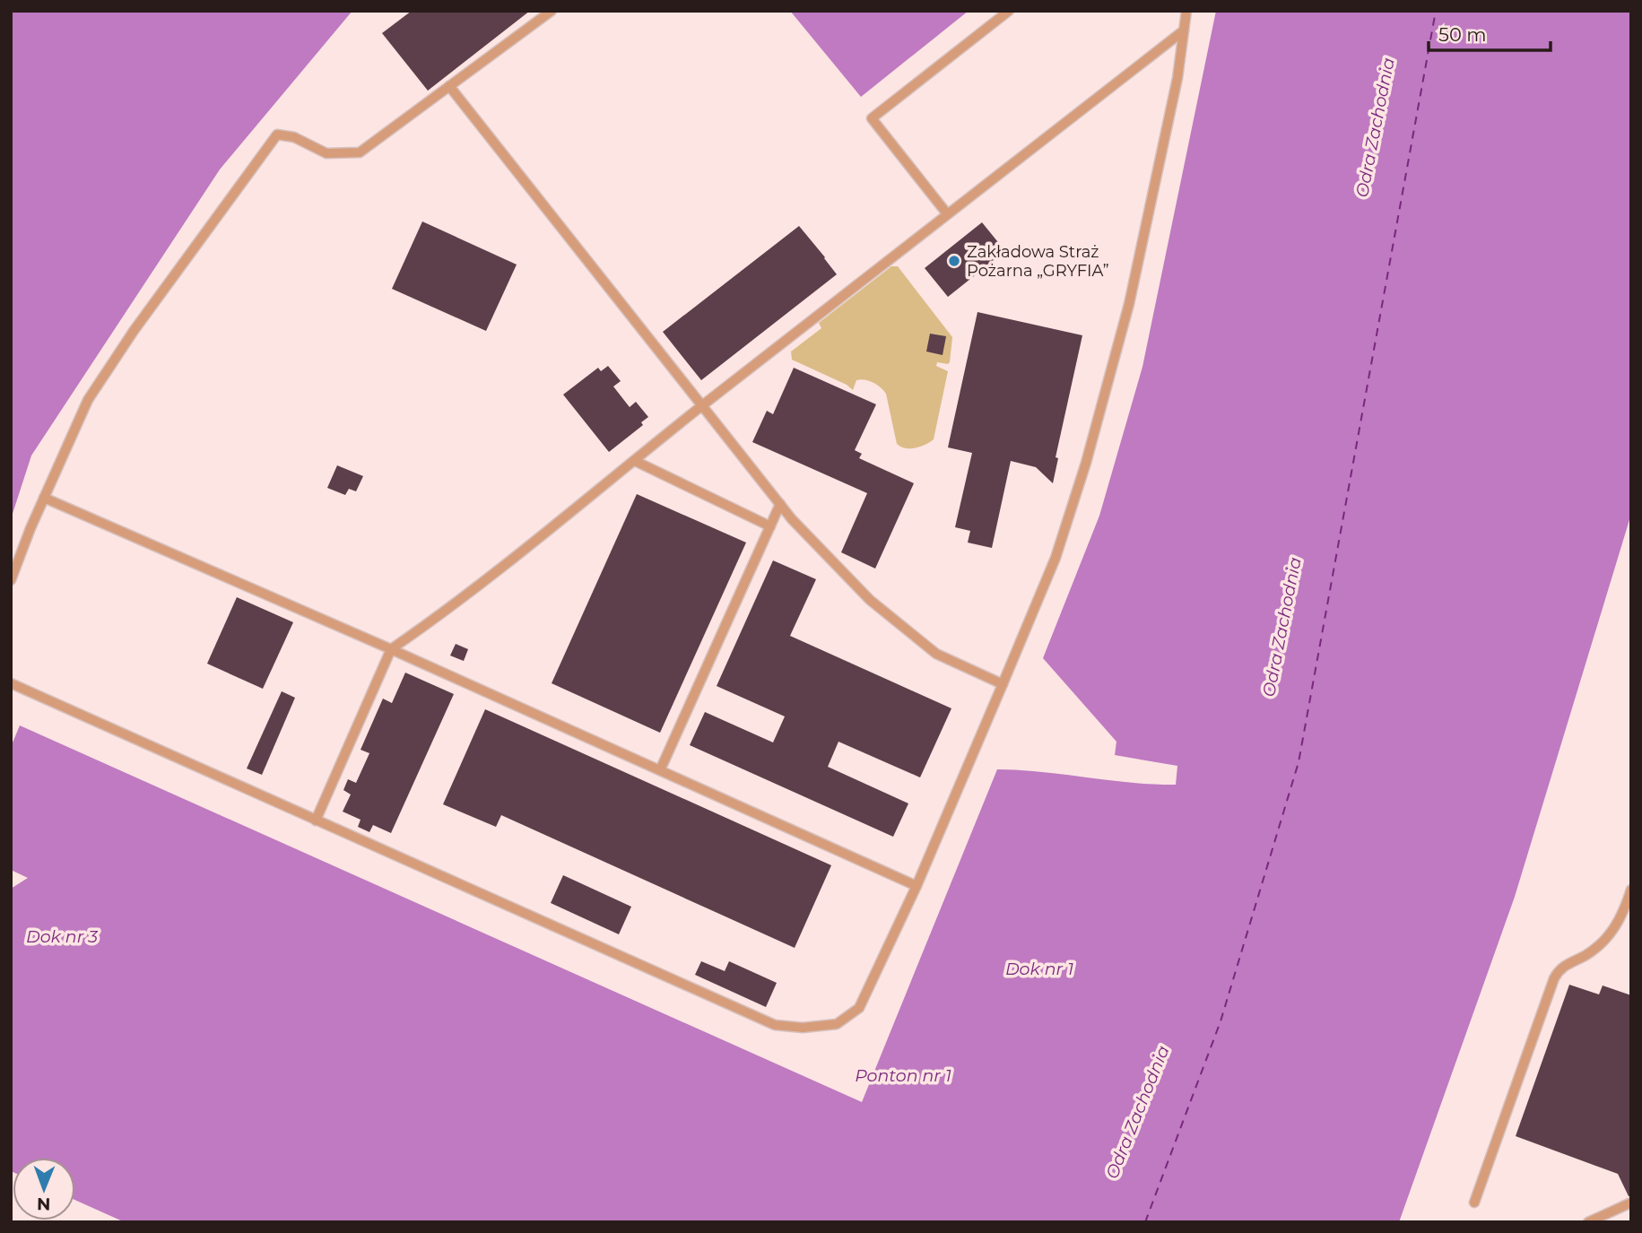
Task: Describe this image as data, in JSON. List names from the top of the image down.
{
  "water": [
    "Odra Zachodnia",
    "Dok nr 3",
    "Dok nr 1",
    "Ponton nr 1"
  ],
  "places": ["Zakładowa Straż Pożarna „GRYFIA”"],
  "scale_bar": "50 m",
  "north": "bottom"
}
